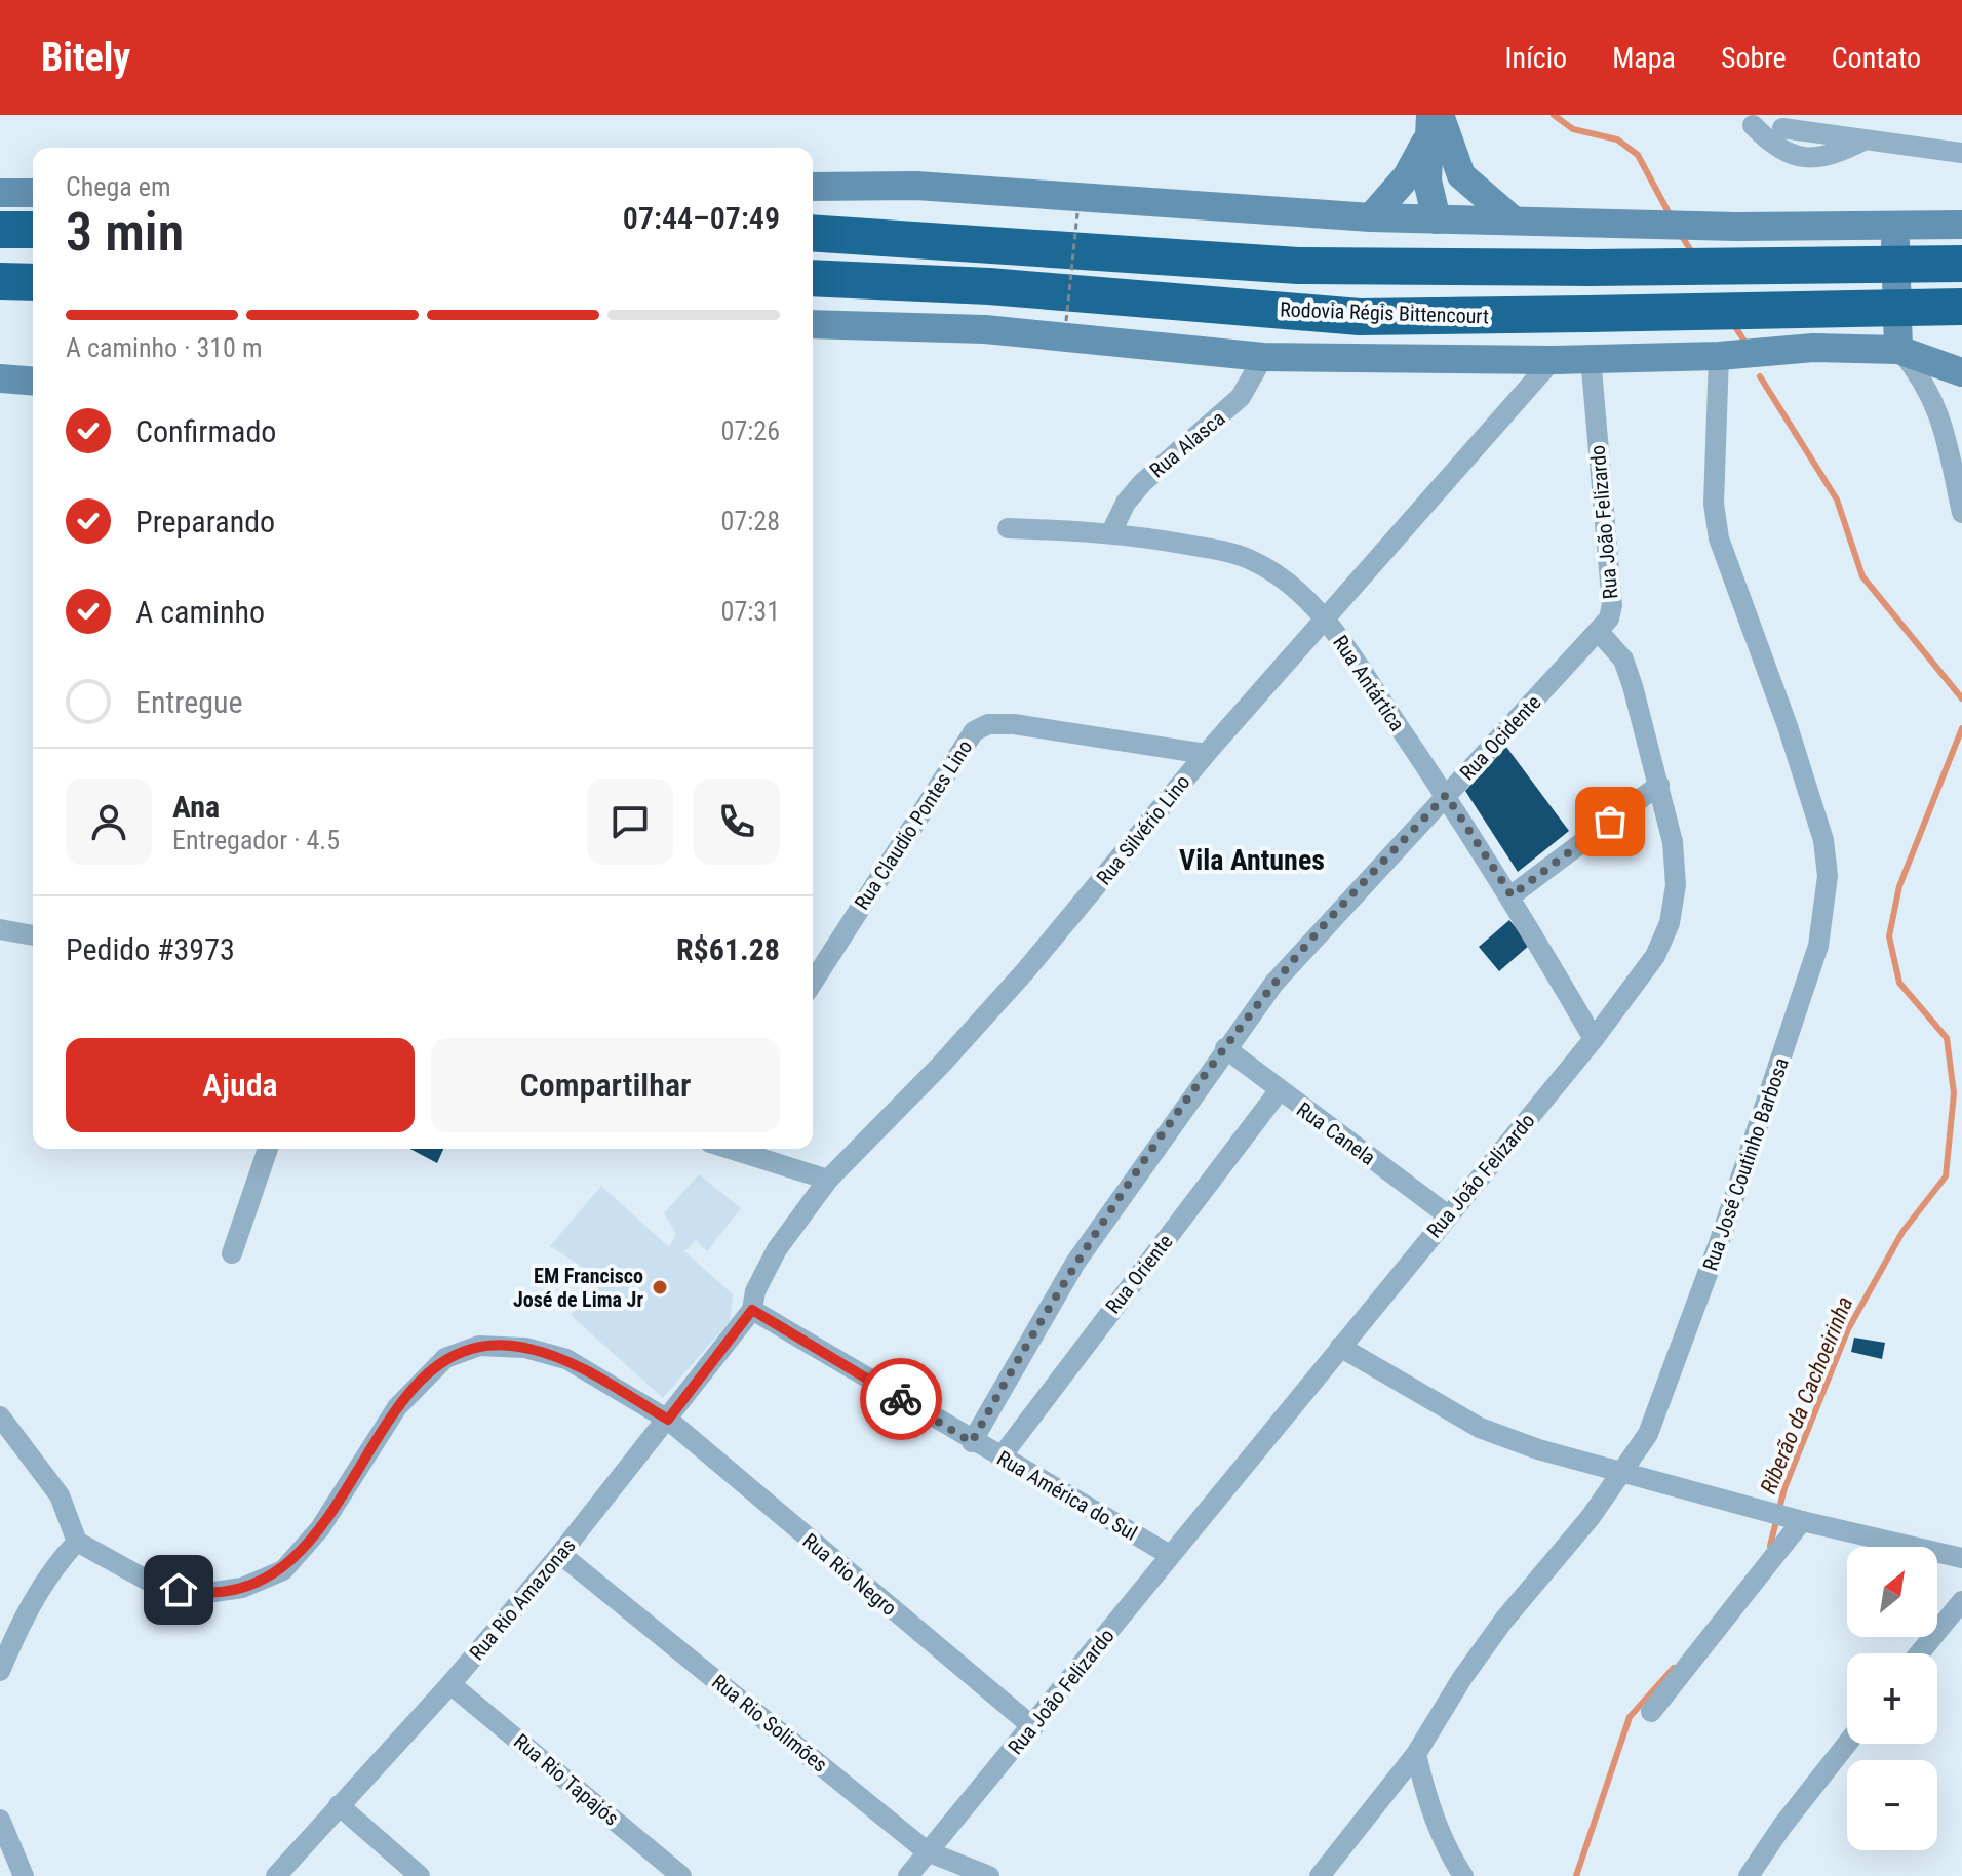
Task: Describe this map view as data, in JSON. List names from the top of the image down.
{
  "streets": {
    "highway": ["Rodovia Régis Bittencourt"],
    "street": [
      "Rua Alasca",
      "Rua João Felizardo",
      "Rua Antártica",
      "Rua Ocidente",
      "Rua Claudio Pontes Lino",
      "Rua Silvério Lino",
      "Rua Canela",
      "Rua José Coutinho Barbosa",
      "Rua Oriente",
      "Rua América do Sul",
      "Rua Rio Negro",
      "Rua Rio Amazonas",
      "Rua Rio Solimões",
      "Rua Rio Tapajós"
    ]
  },
  "crossings": [
    ["Rua Alasca", "Rua Antártica"],
    ["Rua João Felizardo", "Rua Antártica"],
    ["Rua João Felizardo", "Rua Ocidente"],
    ["Rua João Felizardo", "Rua Canela"],
    ["Rua João Felizardo", "Rua América do Sul"],
    ["Rua João Felizardo", "Rua Rio Negro"],
    ["Rua João Felizardo", "Rua Rio Solimões"],
    ["Rua Antártica", "Rua Ocidente"],
    ["Rua Antártica", "Rua Silvério Lino"],
    ["Rua Ocidente", "Rua Canela"],
    ["Rua Ocidente", "Rua América do Sul"],
    ["Rua Claudio Pontes Lino", "Rua Silvério Lino"],
    ["Rua Silvério Lino", "Rua América do Sul"],
    ["Rua Silvério Lino", "Rua Rio Amazonas"],
    ["Rua Canela", "Rua Oriente"],
    ["Rua Oriente", "Rua América do Sul"],
    ["Rua América do Sul", "Rua Rio Amazonas"],
    ["Rua Rio Negro", "Rua Rio Amazonas"],
    ["Rua Rio Amazonas", "Rua Rio Solimões"],
    ["Rua Rio Amazonas", "Rua Rio Tapajós"]
  ],
  "districts": ["Vila Antunes"],
  "water": ["Riberão da Cachoeirinha"],
  "places": ["EM Francisco José de Lima Jr"],
  "north": "top right",
  "page": {
    "header": "Bitely",
    "nav": [
      "Início",
      "Mapa",
      "Sobre",
      "Contato"
    ],
    "heading": ["3 min", "Chega em", "07:44–07:49"],
    "panel": [
      "Ana",
      "Entregador · 4.5",
      "Pedido #3973",
      "R$61.28"
    ],
    "bar": "A caminho · 310 m",
    "list": [
      ["Confirmado", "07:26"],
      ["Preparando", "07:28"],
      ["A caminho", "07:31"],
      "Entregue"
    ],
    "buttons": ["Ajuda", "Compartilhar"],
    "map_buttons": ["+", "−"]
  }
}
